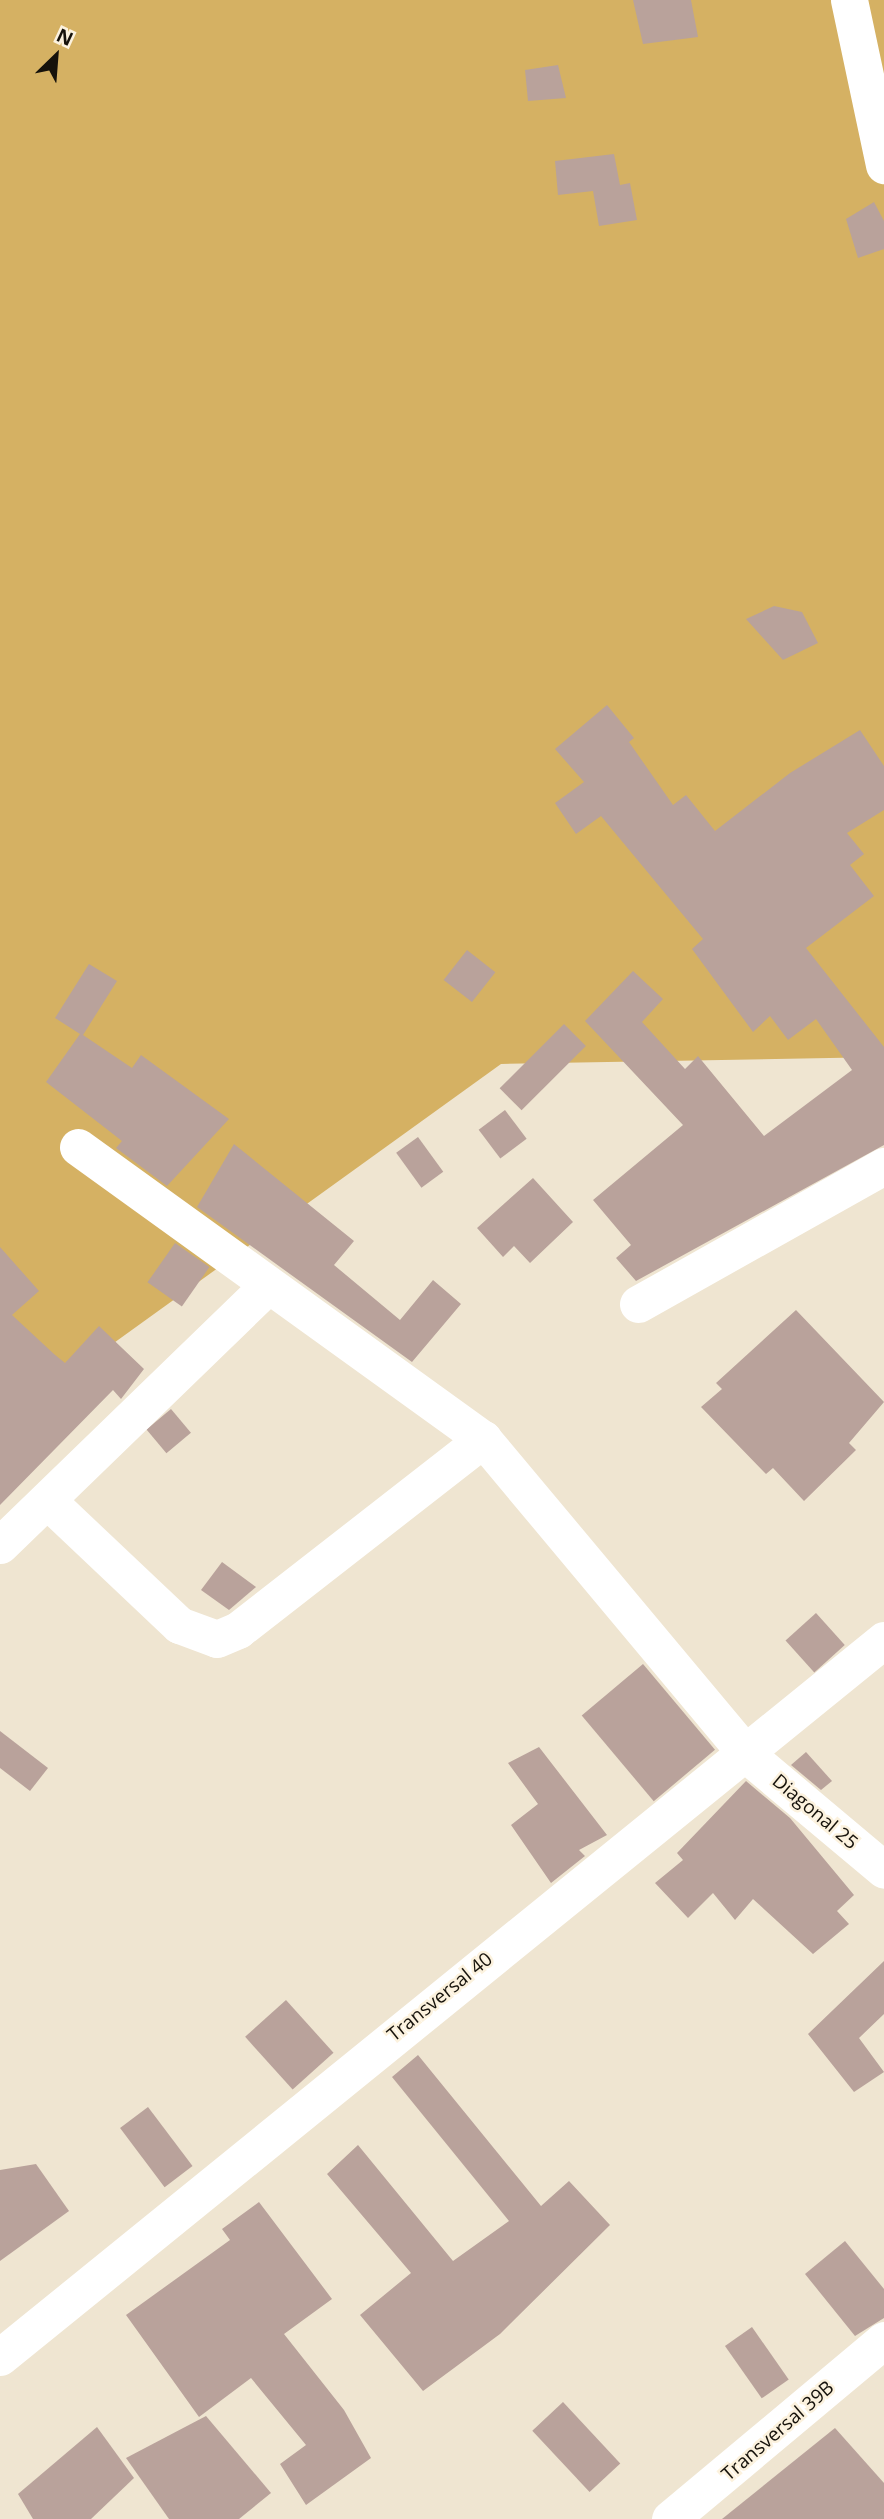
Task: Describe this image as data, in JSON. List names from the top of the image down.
{
  "streets": {
    "street": ["Diagonal 25", "Transversal 40", "Transversal 39B"]
  },
  "crossings": [
    ["Diagonal 25", "Transversal 40"]
  ],
  "north": "top right"
}
